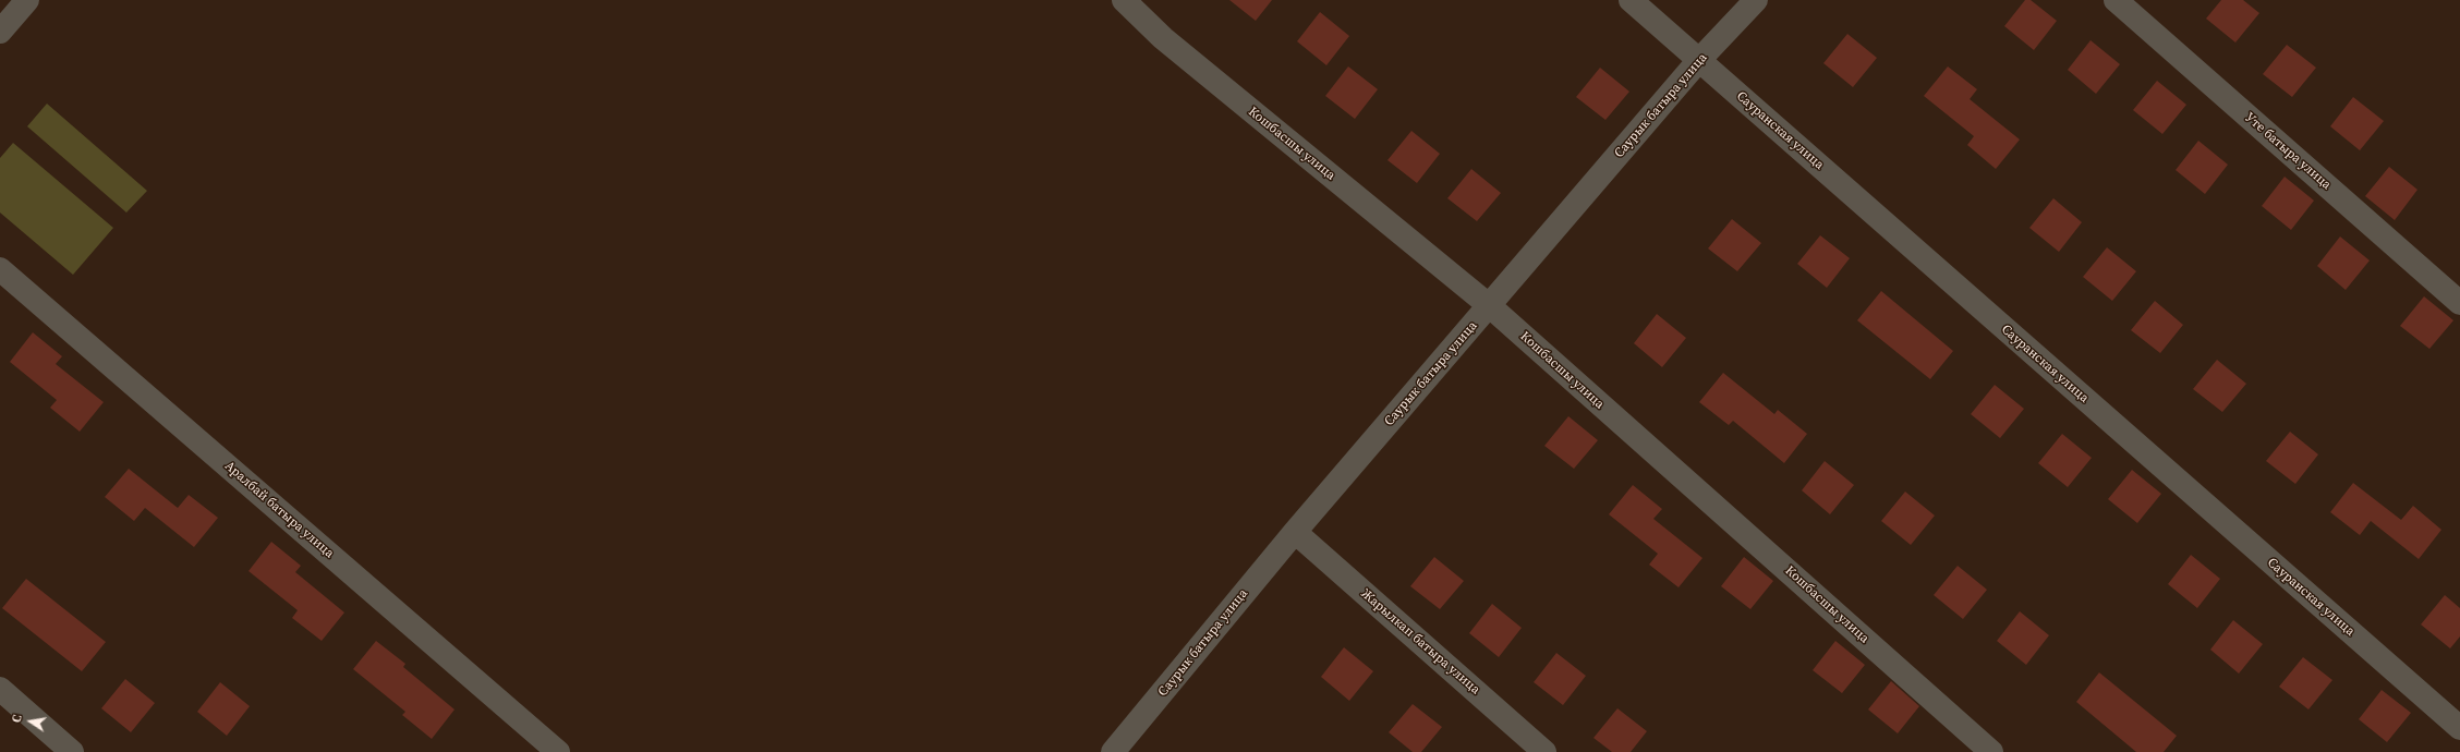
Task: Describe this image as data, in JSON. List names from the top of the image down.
{
  "streets": {
    "street": [
      "Саурык батыра улица",
      "Сауранская улица",
      "Кошбасшы улица",
      "Уте батыра улица",
      "Аралбай батыра улица",
      "Жарылкап батыра улица"
    ]
  },
  "crossings": [
    ["Саурык батыра улица", "Сауранская улица"],
    ["Саурык батыра улица", "Кошбасшы улица"],
    ["Саурык батыра улица", "Жарылкап батыра улица"]
  ],
  "north": "left"
}
